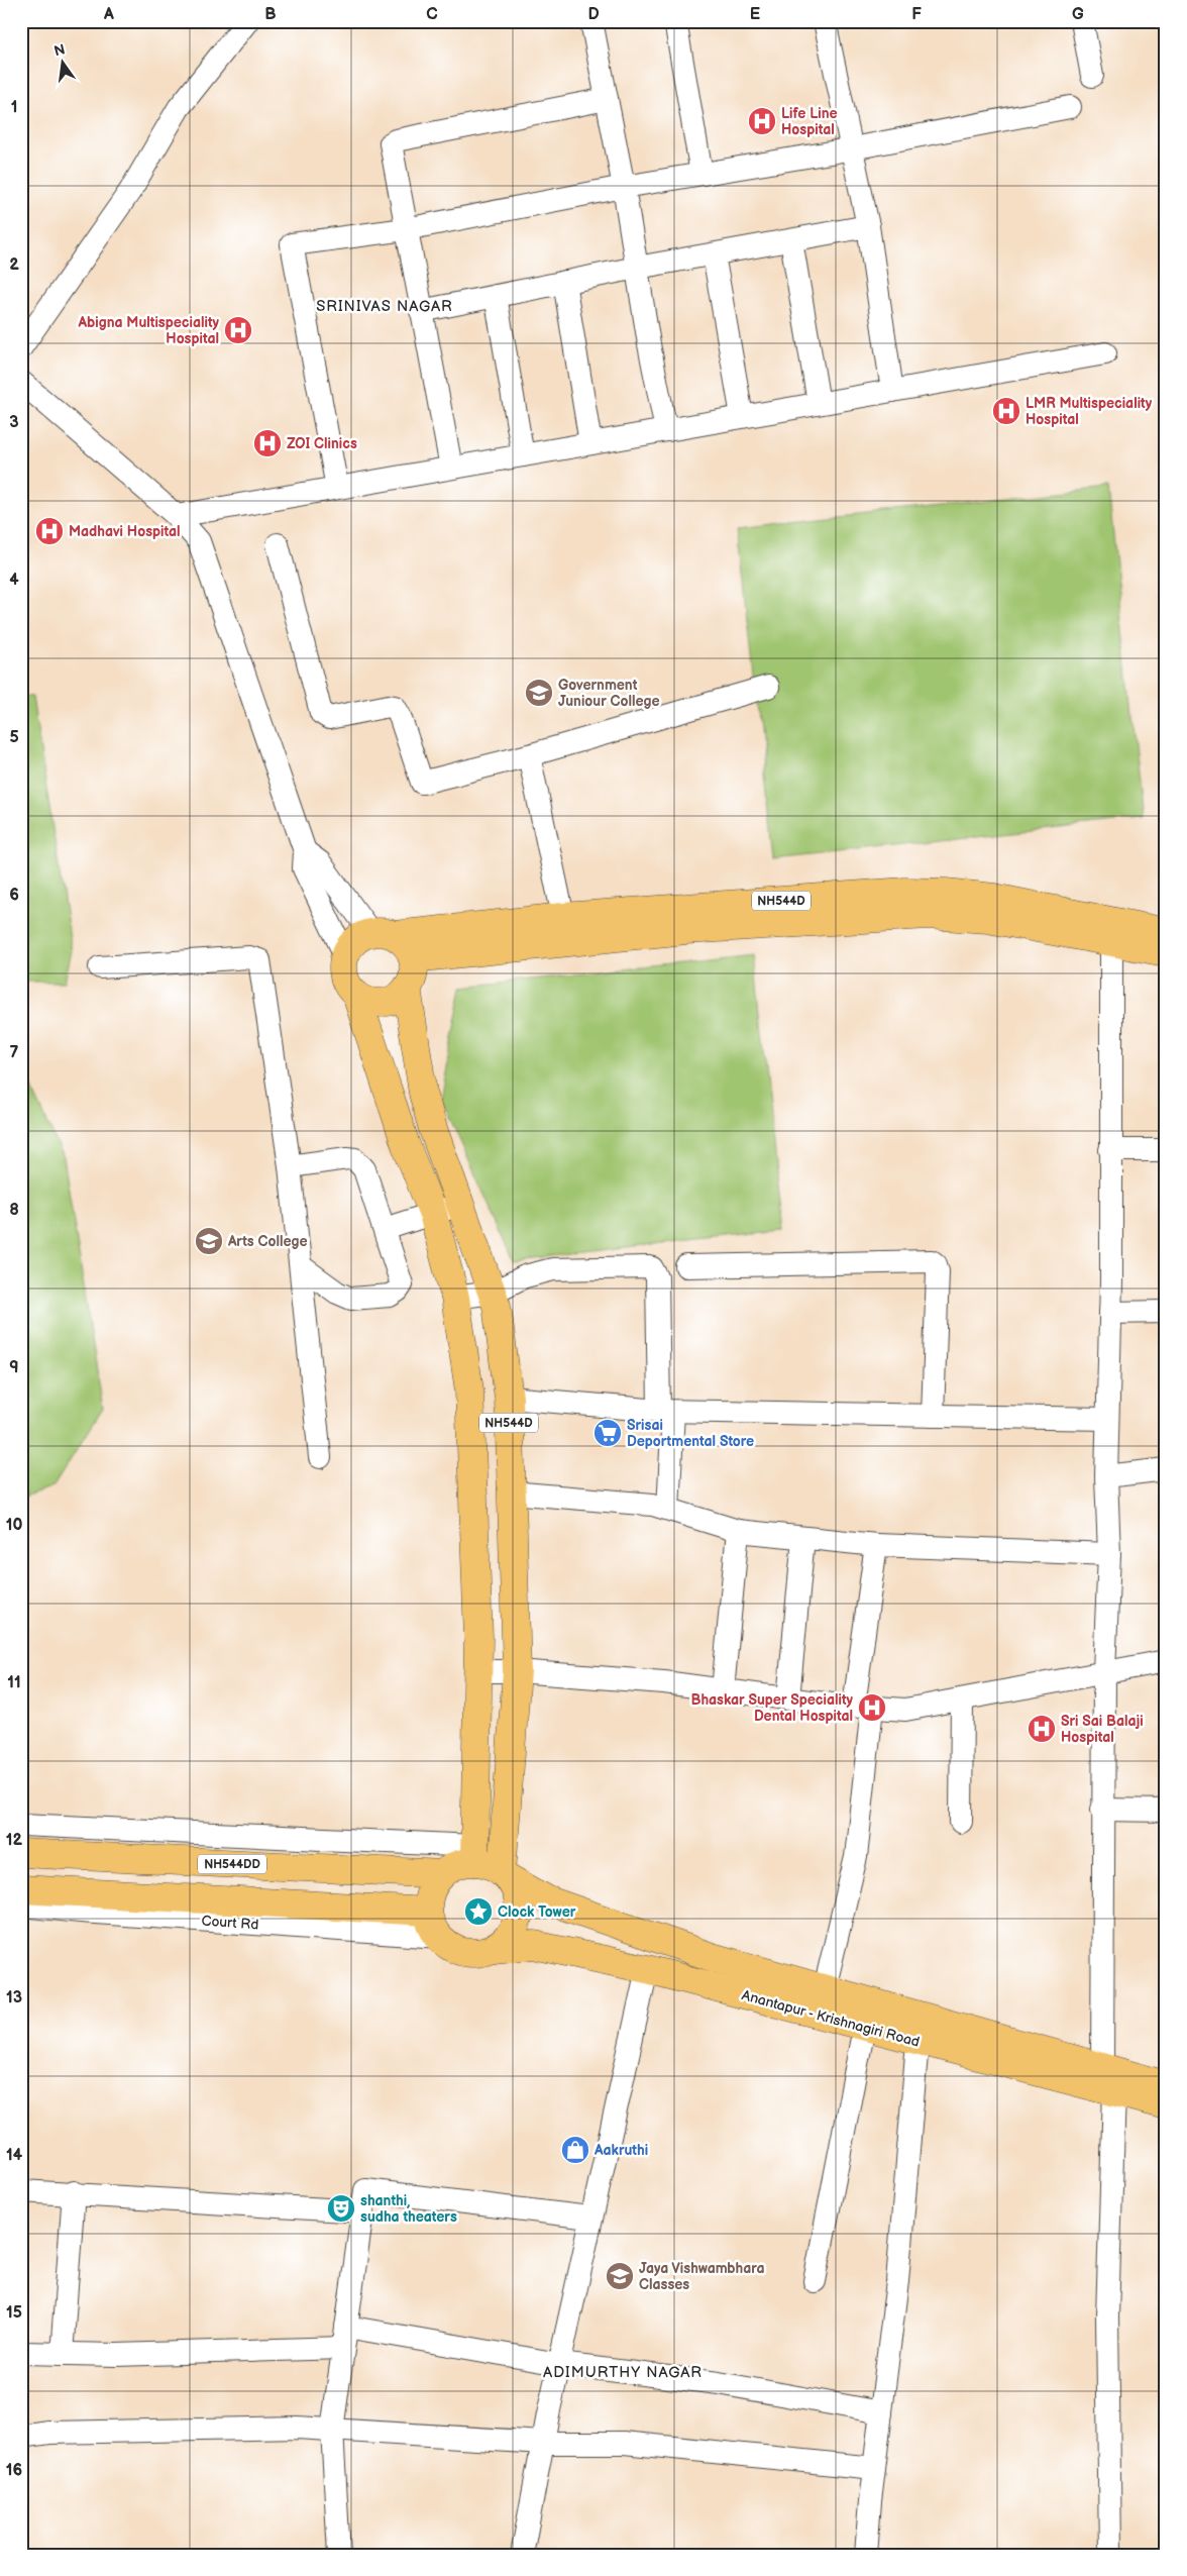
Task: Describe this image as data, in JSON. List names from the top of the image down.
{
  "streets": {
    "main road": ["NH544D", "NH544DD", "Anantapur - Krishnagiri Road"],
    "street": ["Court Rd"]
  },
  "crossings": [
    ["NH544D", "NH544DD"],
    ["NH544D", "Court Rd"],
    ["NH544D", "Anantapur - Krishnagiri Road"],
    ["NH544DD", "Court Rd"],
    ["NH544DD", "Anantapur - Krishnagiri Road"],
    ["Court Rd", "Anantapur - Krishnagiri Road"]
  ],
  "districts": ["SRINIVAS NAGAR", "ADIMURTHY NAGAR"],
  "places": {
    "hospital": [
      "Life Line Hospital",
      "Abigna Multispeciality Hospital",
      "LMR Multispeciality Hospital",
      "ZOI Clinics",
      "Madhavi Hospital",
      "Bhaskar Super Speciality Dental Hospital",
      "Sri Sai Balaji Hospital"
    ],
    "school or university": ["Government Juniour College", "Arts College", "Jaya Vishwambhara Classes"],
    "supermarket": ["Srisai Deportmental Store"],
    "place": ["Clock Tower"],
    "shop": ["Aakruthi"],
    "theatre": ["shanthi, sudha theaters"]
  },
  "north": "top",
  "grid": {
    "columns": [
      "A",
      "B",
      "C",
      "D",
      "E",
      "F",
      "G"
    ],
    "rows": [
      "1",
      "2",
      "3",
      "4",
      "5",
      "6",
      "7",
      "8",
      "9",
      "10",
      "11",
      "12",
      "13",
      "14",
      "15",
      "16"
    ]
  }
}
